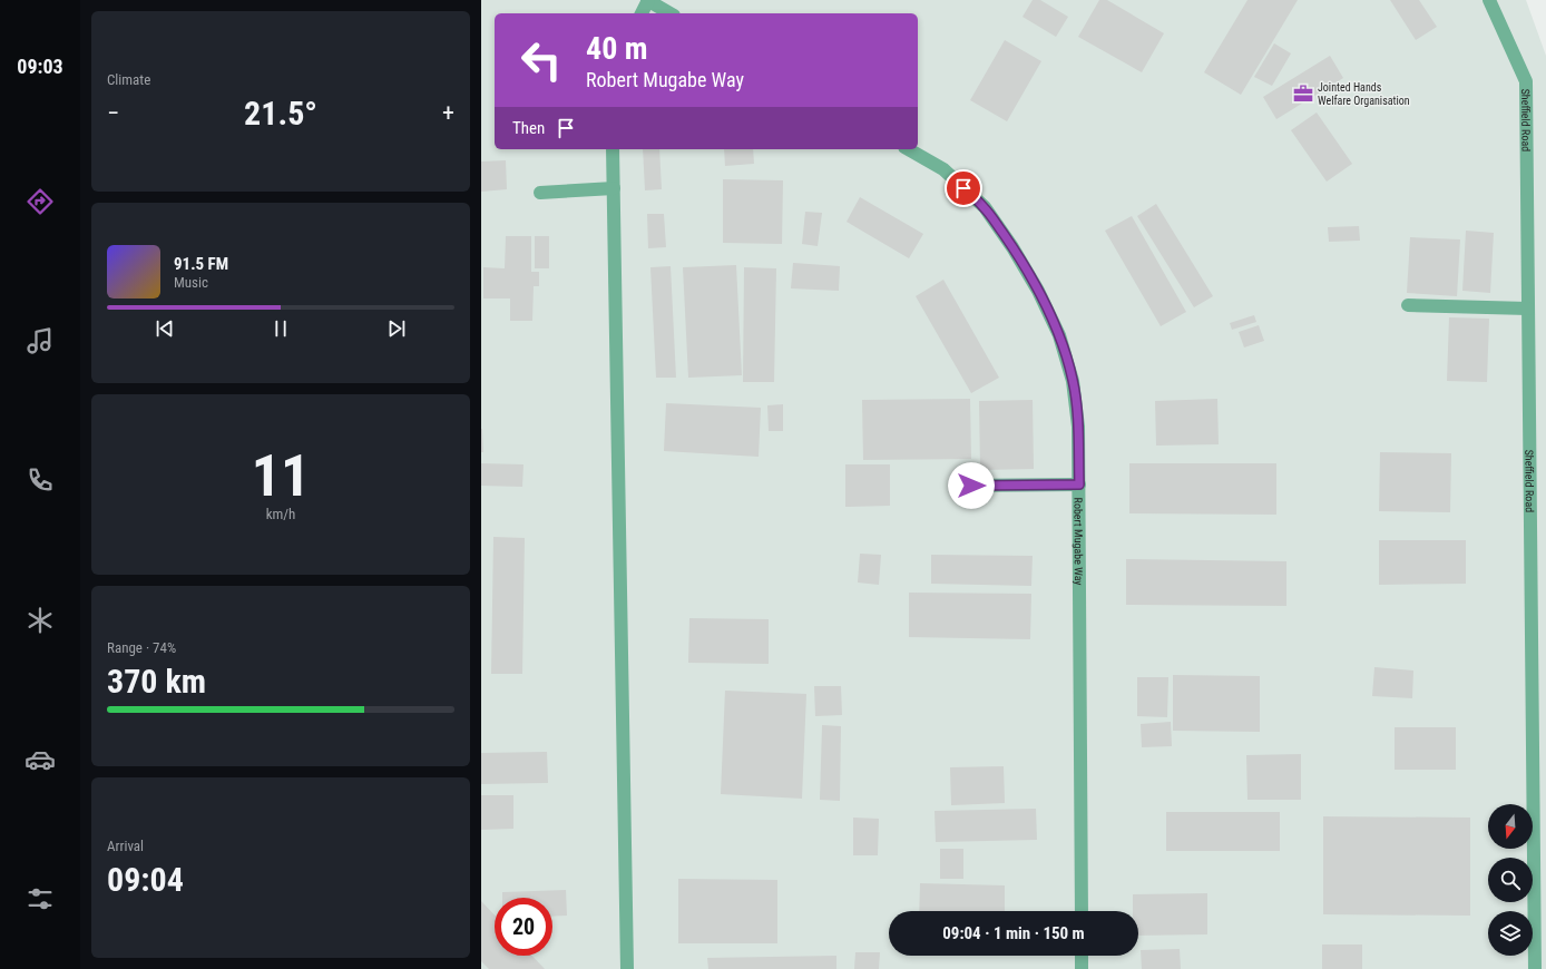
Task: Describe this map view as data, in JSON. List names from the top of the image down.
{
  "streets": {
    "street": ["Sheffield Road", "Robert Mugabe Way"]
  },
  "places": {
    "office": ["Jointed Hands Welfare Organisation"]
  },
  "north": "bottom",
  "page": {
    "tabs": "09:03",
    "tile": [
      "Climate",
      ["11", "km/h"],
      ["Range · 74%", "370 km"],
      ["Arrival", "09:04"]
    ],
    "turn": ["40 m", "Robert Mugabe Way"],
    "heat": ["−", "21.5°", "+"],
    "then": "Then",
    "song": ["91.5 FM", "Music"],
    "limit": "20",
    "trip": "09:04 · 1 min · 150 m"
  }
}
